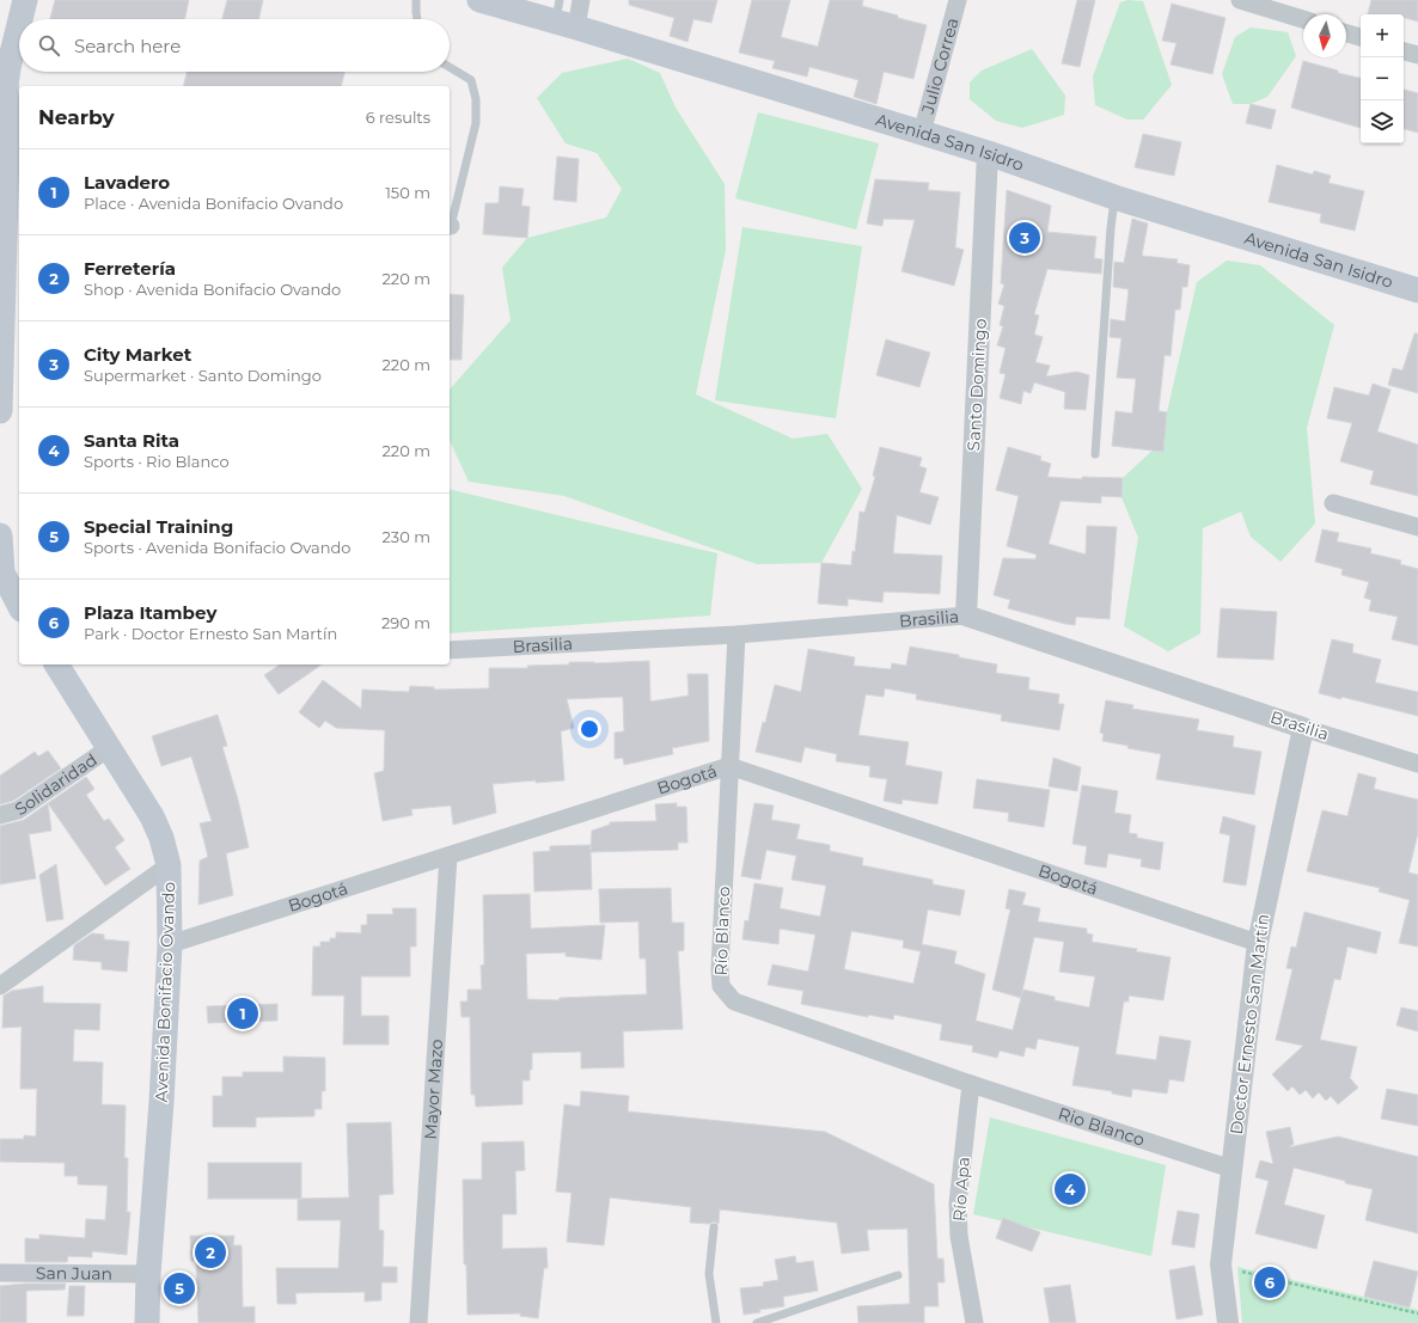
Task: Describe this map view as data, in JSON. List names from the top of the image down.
{
  "streets": {
    "main road": ["Avenida San Isidro", "Avenida Bonifacio Ovando"],
    "street": [
      "Julio Correa",
      "Santo Domingo",
      "Brasilia",
      "Bogotá",
      "Solidaridad",
      "Río Blanco",
      "Doctor Ernesto San Martín",
      "Mayor Mazo",
      "Rio Blanco",
      "Río Apa",
      "San Juan"
    ]
  },
  "crossings": [
    ["Julio Correa", "Avenida San Isidro"],
    ["Avenida San Isidro", "Santo Domingo"],
    ["Santo Domingo", "Brasilia"],
    ["Brasilia", "Río Blanco"],
    ["Brasilia", "Doctor Ernesto San Martín"],
    ["Bogotá", "Río Blanco"],
    ["Bogotá", "Avenida Bonifacio Ovando"],
    ["Bogotá", "Doctor Ernesto San Martín"],
    ["Bogotá", "Mayor Mazo"],
    ["Solidaridad", "Avenida Bonifacio Ovando"],
    ["Río Blanco", "Rio Blanco"],
    ["Río Blanco", "Río Apa"],
    ["Avenida Bonifacio Ovando", "San Juan"],
    ["Doctor Ernesto San Martín", "Rio Blanco"],
    ["Rio Blanco", "Río Apa"]
  ],
  "north": "bottom",
  "page": {
    "map_buttons": ["+", "−"],
    "search": "Search here",
    "heading": ["Nearby", "6 results"],
    "list": [
      {
        "mark": "1",
        "name": "Lavadero",
        "note": "Place · Avenida Bonifacio Ovando",
        "value": "150 m"
      },
      {
        "mark": "2",
        "name": "Ferretería",
        "note": "Shop · Avenida Bonifacio Ovando",
        "value": "220 m"
      },
      {
        "mark": "3",
        "name": "City Market",
        "note": "Supermarket · Santo Domingo",
        "value": "220 m"
      },
      {
        "mark": "4",
        "name": "Santa Rita",
        "note": "Sports · Rio Blanco",
        "value": "220 m"
      },
      {
        "mark": "5",
        "name": "Special Training",
        "note": "Sports · Avenida Bonifacio Ovando",
        "value": "230 m"
      },
      {
        "mark": "6",
        "name": "Plaza Itambey",
        "note": "Park · Doctor Ernesto San Martín",
        "value": "290 m"
      }
    ],
    "pins": [
      "3",
      "1",
      "4",
      "2",
      "6",
      "5"
    ]
  }
}
